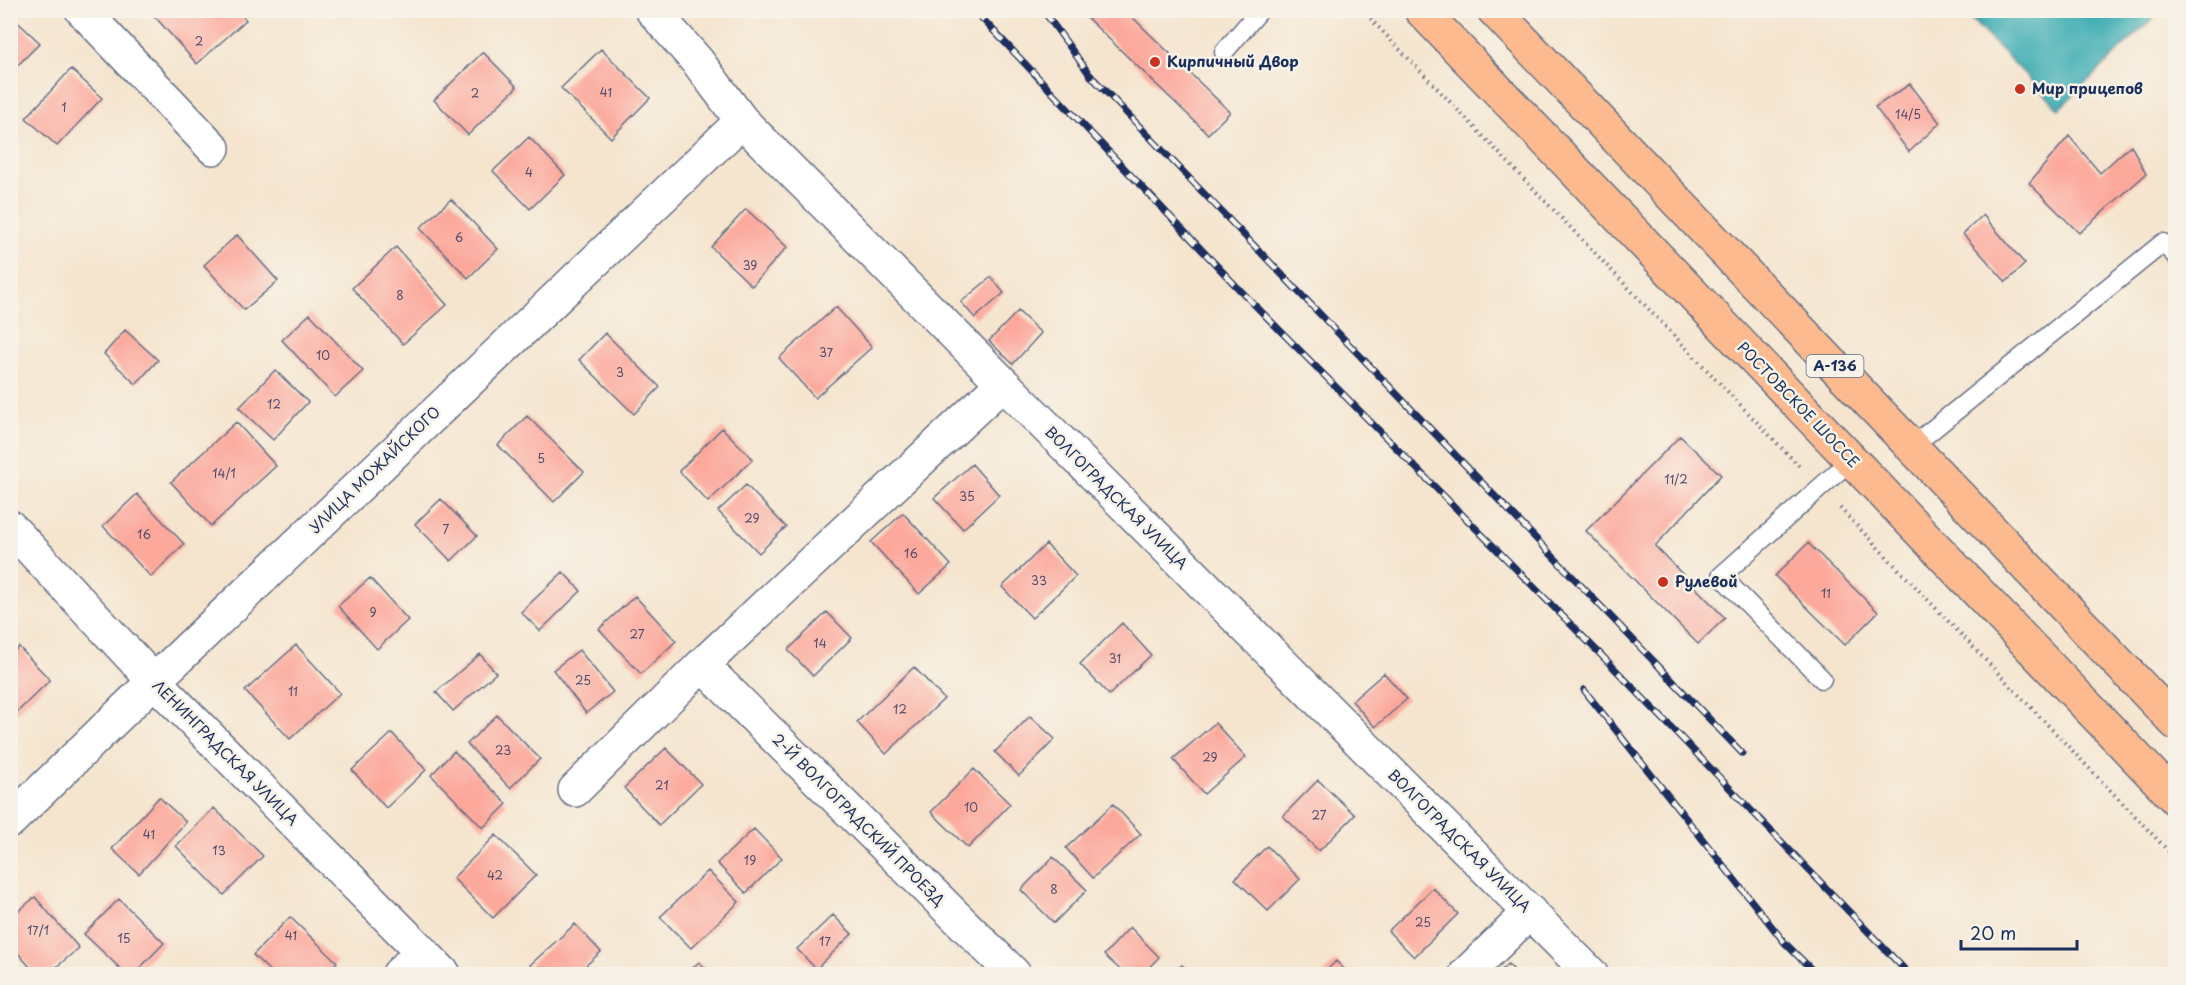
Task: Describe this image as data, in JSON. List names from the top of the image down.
{
  "streets": {
    "main road": ["А-136", "РОСТОВСКОЕ ШОССЕ"],
    "street": [
      "УЛИЦА МОЖАЙСКОГО",
      "ВОЛГОГРАДСКАЯ УЛИЦА",
      "ЛЕНИНГРАДСКАЯ УЛИЦА",
      "2-Й ВОЛГОГРАДСКИЙ ПРОЕЗД"
    ]
  },
  "crossings": [
    ["УЛИЦА МОЖАЙСКОГО", "ВОЛГОГРАДСКАЯ УЛИЦА"],
    ["УЛИЦА МОЖАЙСКОГО", "ЛЕНИНГРАДСКАЯ УЛИЦА"]
  ],
  "places": ["Кирпичный Двор", "Мир прицепов", "Рулевой"],
  "house_numbers": [
    "2",
    "41",
    "2",
    "1",
    "14/5",
    "4",
    "6",
    "39",
    "8",
    "37",
    "10",
    "3",
    "12",
    "5",
    "14/1",
    "11/2",
    "35",
    "29",
    "7",
    "16",
    "16",
    "33",
    "11",
    "9",
    "27",
    "14",
    "31",
    "25",
    "11",
    "12",
    "23",
    "29",
    "21",
    "10",
    "27",
    "41",
    "13",
    "19",
    "42",
    "8",
    "25",
    "17/1",
    "41",
    "15",
    "17"
  ],
  "scale_bar": "20 m"
}
